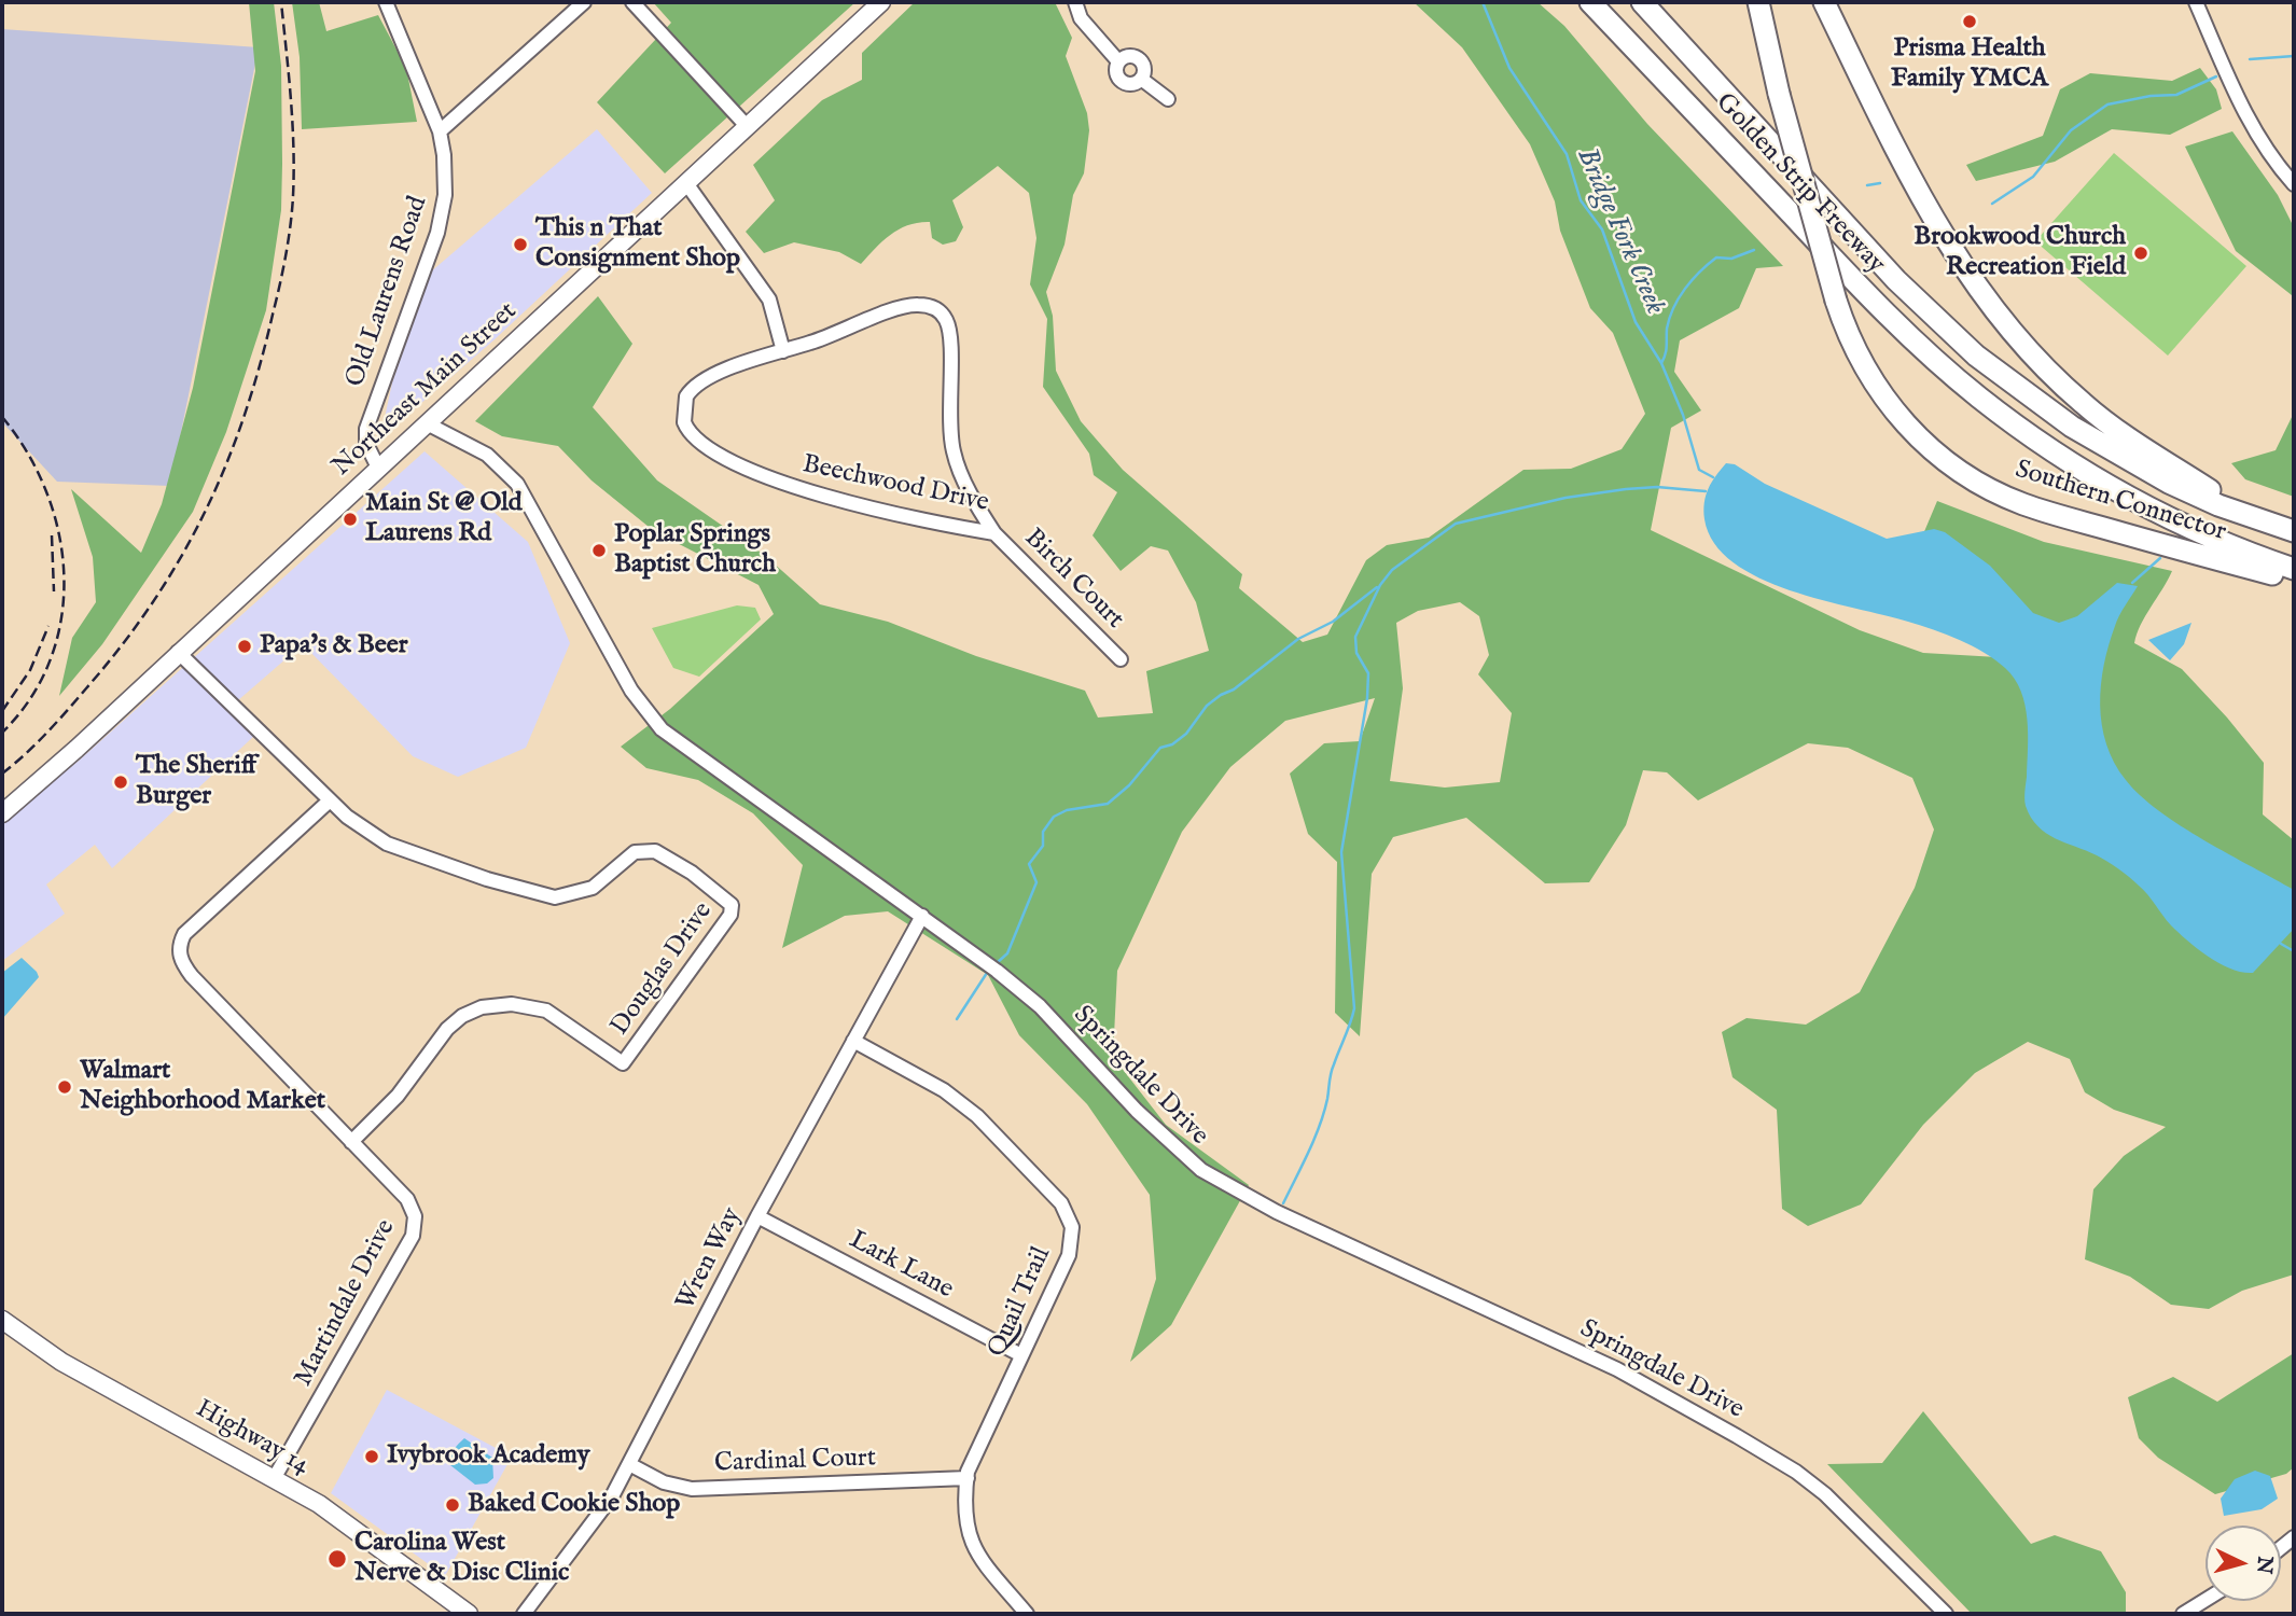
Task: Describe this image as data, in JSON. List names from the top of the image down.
{
  "streets": {
    "highway": ["Golden Strip Freeway", "Southern Connector"],
    "main road": ["Northeast Main Street", "Highway 14"],
    "street": [
      "Old Laurens Road",
      "Beechwood Drive",
      "Birch Court",
      "Douglas Drive",
      "Springdale Drive",
      "Wren Way",
      "Lark Lane",
      "Quail Trail",
      "Martindale Drive",
      "Cardinal Court"
    ]
  },
  "crossings": [
    ["Golden Strip Freeway", "Southern Connector"],
    ["Old Laurens Road", "Northeast Main Street"],
    ["Northeast Main Street", "Douglas Drive"],
    ["Northeast Main Street", "Springdale Drive"],
    ["Beechwood Drive", "Birch Court"],
    ["Douglas Drive", "Martindale Drive"],
    ["Springdale Drive", "Wren Way"],
    ["Wren Way", "Lark Lane"],
    ["Wren Way", "Quail Trail"],
    ["Wren Way", "Cardinal Court"],
    ["Lark Lane", "Quail Trail"],
    ["Quail Trail", "Cardinal Court"],
    ["Martindale Drive", "Highway 14"]
  ],
  "water": ["Bridge Fork Creek"],
  "places": [
    "Prisma Health Family YMCA",
    "This n That Consignment Shop",
    "Brookwood Church Recreation Field",
    "Main St @ Old Laurens Rd",
    "Poplar Springs Baptist Church",
    "Papa's & Beer",
    "The Sheriff Burger",
    "Walmart Neighborhood Market",
    "Ivybrook Academy",
    "Baked Cookie Shop",
    "Carolina West Nerve & Disc Clinic"
  ],
  "north": "right"
}
